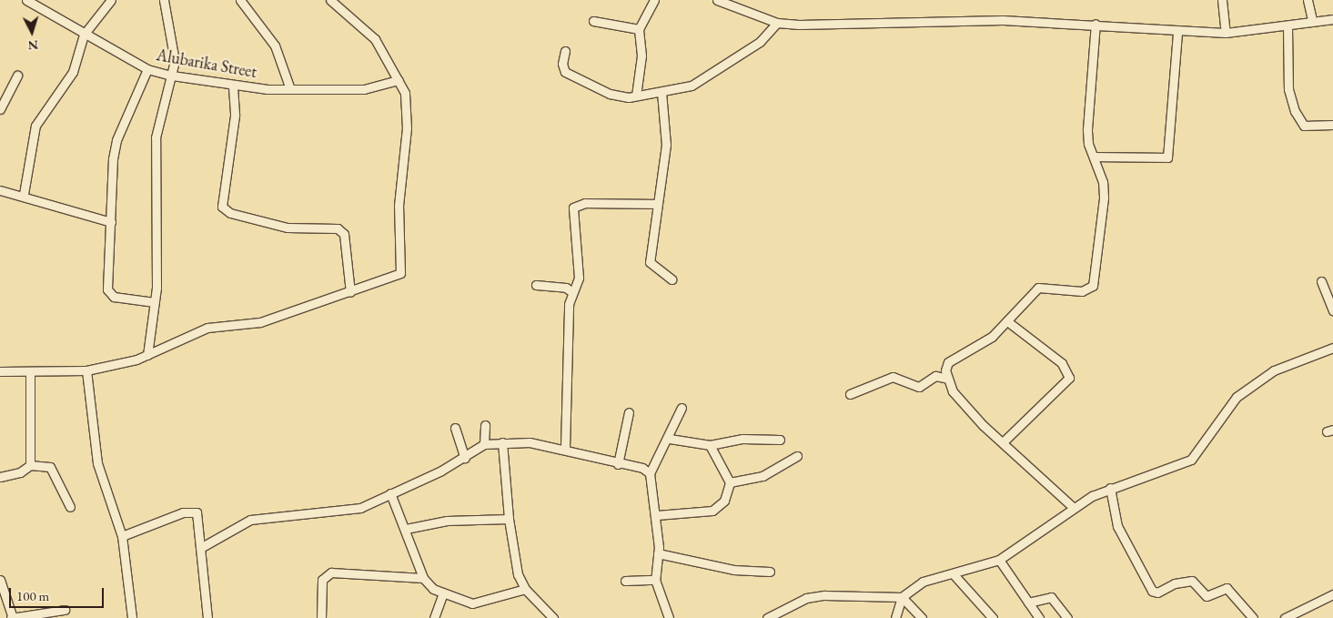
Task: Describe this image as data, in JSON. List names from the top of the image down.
{
  "streets": {
    "street": ["Alubarika Street"]
  },
  "scale_bar": "100 m",
  "north": "bottom"
}
